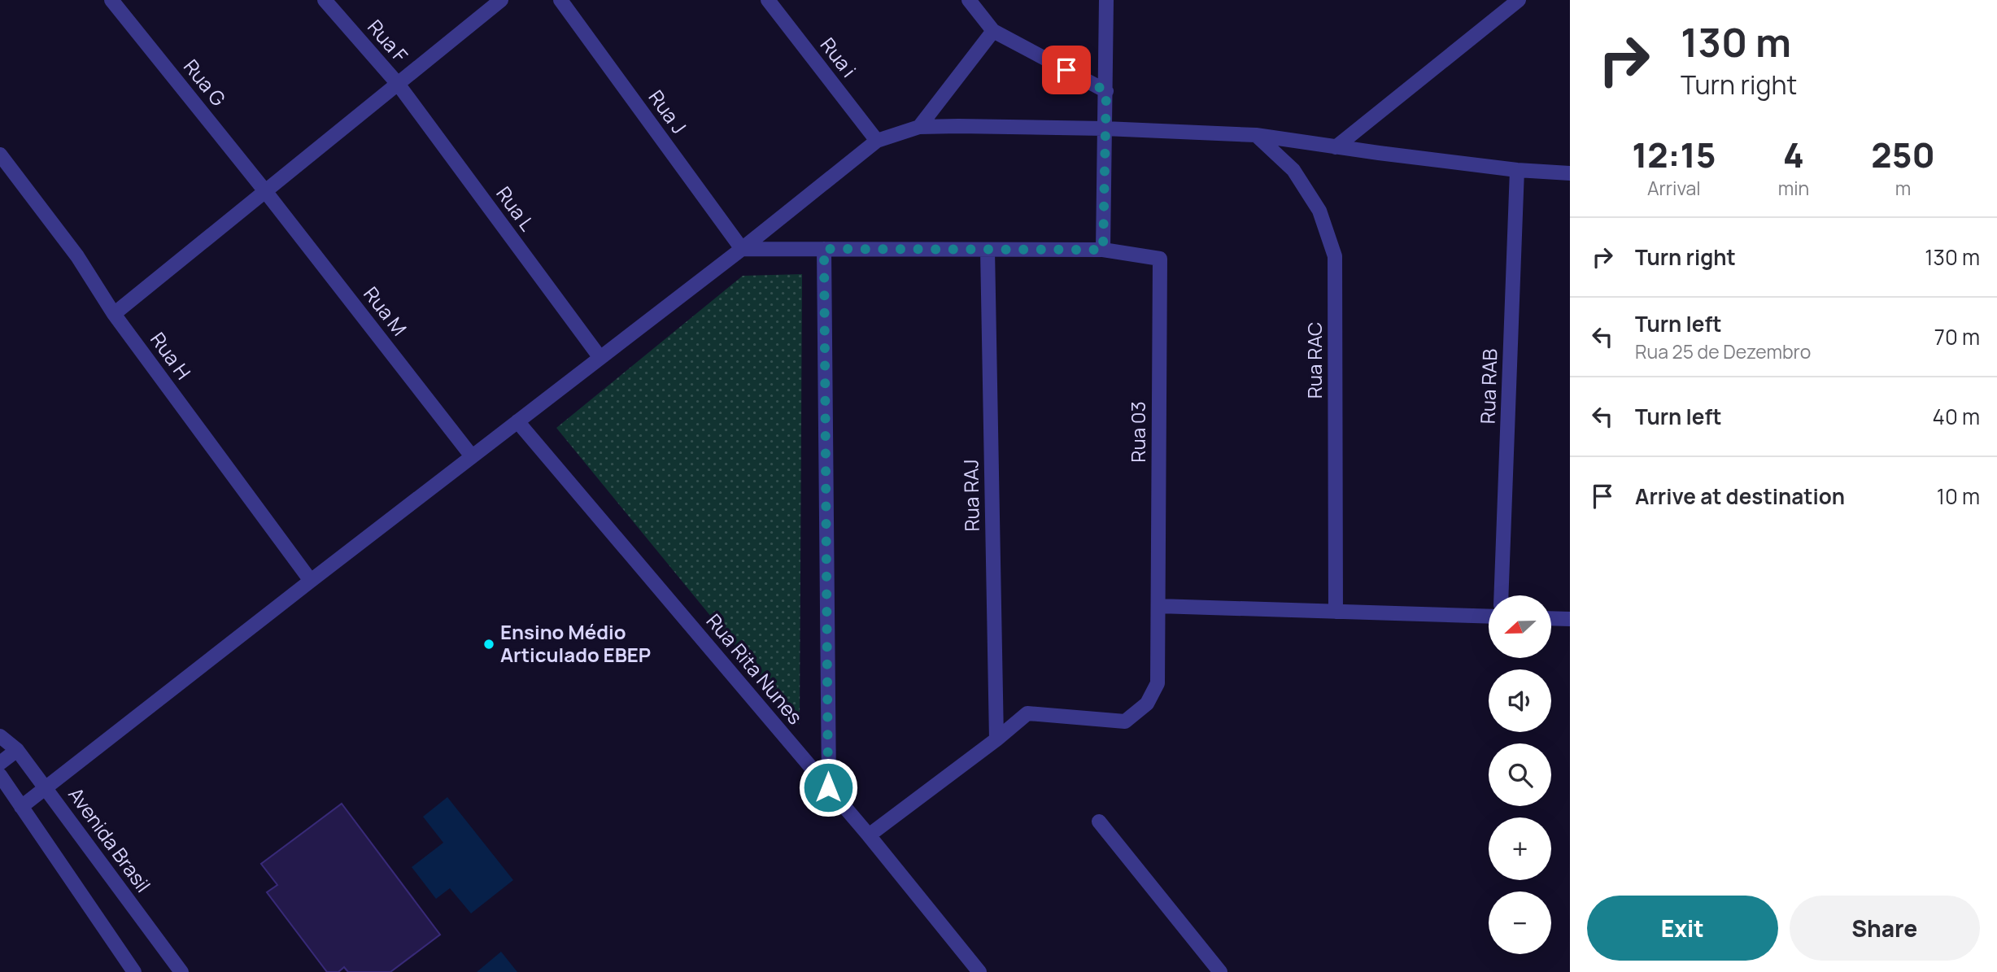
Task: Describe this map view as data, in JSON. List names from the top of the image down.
{
  "streets": {
    "street": [
      "Rua F",
      "Rua i",
      "Rua G",
      "Rua J",
      "Rua L",
      "Rua M",
      "Rua H",
      "Rua RAC",
      "Rua RAB",
      "Rua 03",
      "Rua RAJ",
      "Rua Rita Nunes",
      "Avenida Brasil"
    ]
  },
  "crossings": [
    ["Rua F", "Rua L"],
    ["Rua G", "Rua M"],
    ["Rua 03", "Rua RAJ"],
    ["Rua 03", "Rua Rita Nunes"]
  ],
  "places": ["Ensino Médio Articulado EBEP"],
  "north": "left",
  "page": {
    "turn": ["130 m", "Turn right"],
    "eta": [
      "12:15",
      "Arrival",
      "4",
      "min",
      "250",
      "m"
    ],
    "list": [
      {
        "name": "Turn right",
        "value": "130 m"
      },
      {
        "name": "Turn left",
        "note": "Rua 25 de Dezembro",
        "value": "70 m"
      },
      {
        "name": "Turn left",
        "value": "40 m"
      },
      {
        "name": "Arrive at destination",
        "value": "10 m"
      }
    ],
    "map_buttons": ["+", "−"],
    "buttons": ["Exit", "Share"]
  }
}
